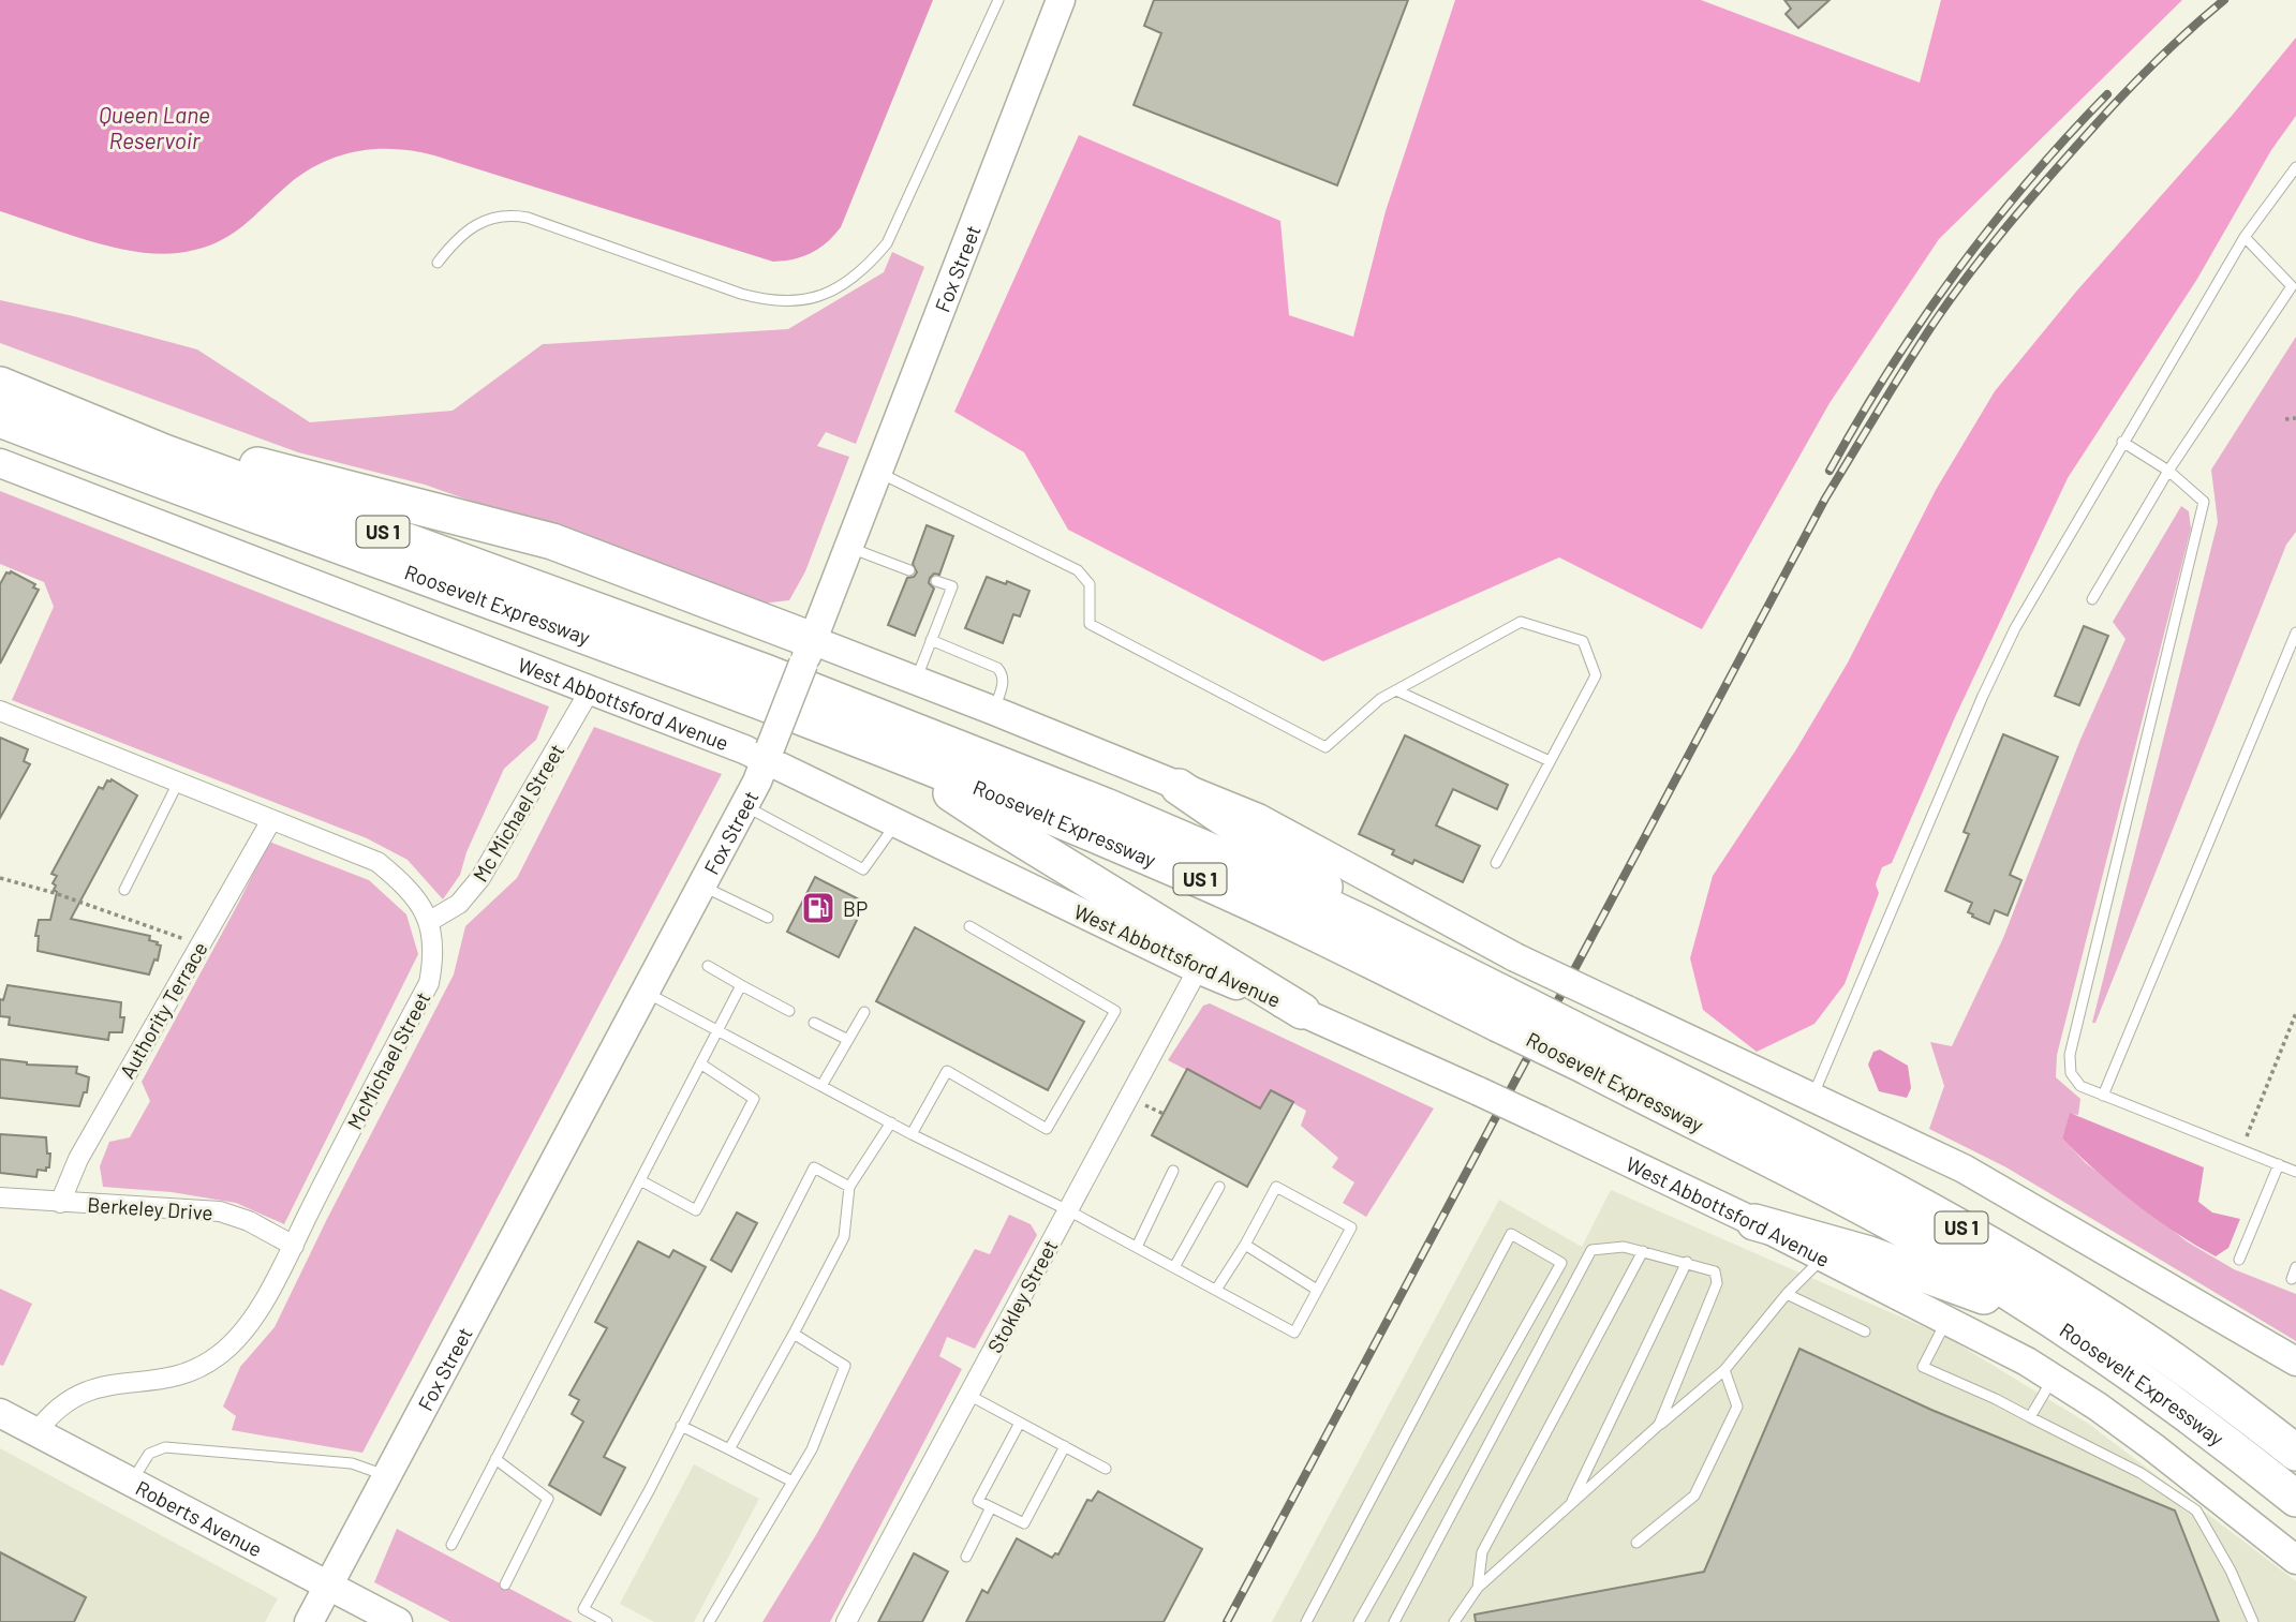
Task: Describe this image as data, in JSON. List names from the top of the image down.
{
  "streets": {
    "highway": ["US 1", "Roosevelt Expressway"],
    "street": [
      "Fox Street",
      "West Abbottsford Avenue",
      "Mc Michael Street",
      "Authority Terrace",
      "McMichael Street",
      "Berkeley Drive",
      "Stokley Street",
      "Roberts Avenue"
    ]
  },
  "crossings": [
    ["Fox Street", "West Abbottsford Avenue"],
    ["Fox Street", "Roberts Avenue"],
    ["West Abbottsford Avenue", "Mc Michael Street"],
    ["West Abbottsford Avenue", "Stokley Street"],
    ["Mc Michael Street", "McMichael Street"],
    ["Authority Terrace", "McMichael Street"],
    ["Authority Terrace", "Berkeley Drive"],
    ["McMichael Street", "Berkeley Drive"],
    ["McMichael Street", "Roberts Avenue"]
  ],
  "water": ["Queen Lane Reservoir"],
  "places": {
    "fuel station": ["BP"]
  }
}
